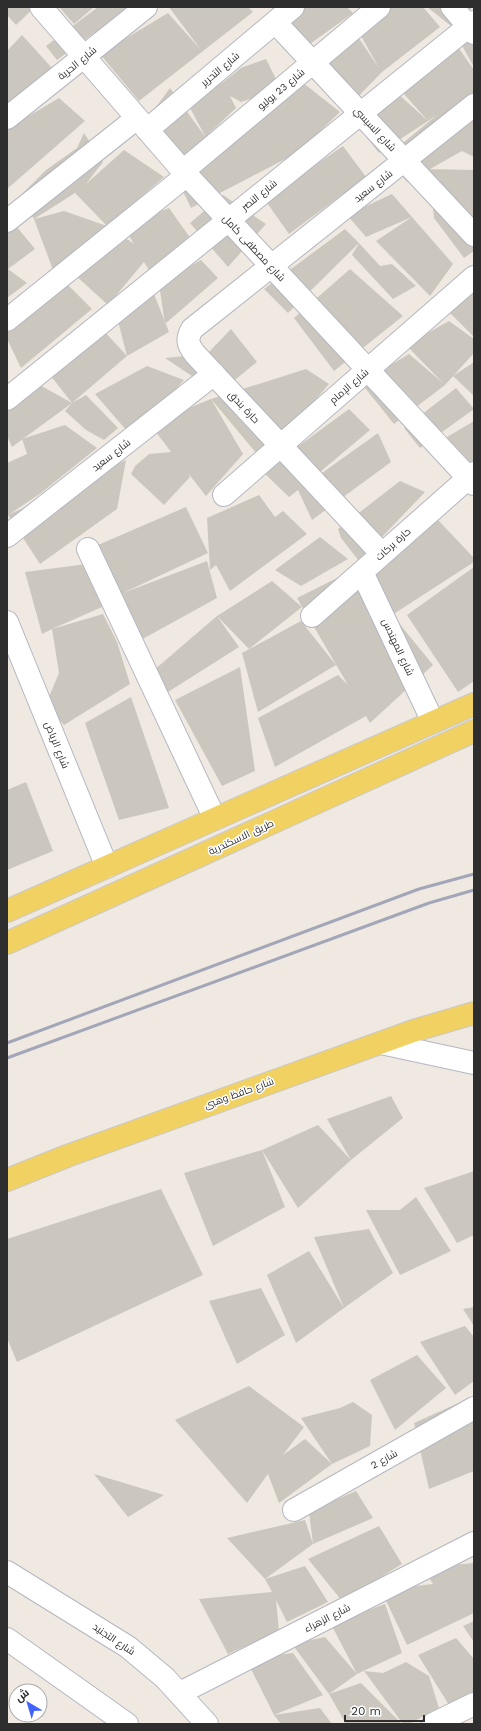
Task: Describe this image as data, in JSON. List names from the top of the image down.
{
  "streets": {
    "main road": ["طريق الاسكندرية", "شارع حافظ وهبى"],
    "street": [
      "شارع الحرية",
      "شارع التحرير",
      "شارع 23 يوليو",
      "شارع السيسي",
      "شارع سعيد",
      "شارع النصر",
      "شارع مصطفى كامل",
      "شارع الإمام",
      "حارة بندق",
      "حارة بركات",
      "شارع المهندس",
      "شارع الرياض",
      "شارع 2",
      "شارع الزهراء",
      "شارع التجنيد"
    ]
  },
  "crossings": [
    ["شارع الحرية", "شارع مصطفى كامل"],
    ["شارع التحرير", "شارع السيسي"],
    ["شارع التحرير", "شارع مصطفى كامل"],
    ["شارع 23 يوليو", "شارع السيسي"],
    ["شارع 23 يوليو", "شارع مصطفى كامل"],
    ["شارع السيسي", "شارع سعيد"],
    ["شارع السيسي", "شارع النصر"],
    ["شارع سعيد", "شارع مصطفى كامل"],
    ["شارع سعيد", "حارة بندق"],
    ["شارع النصر", "شارع مصطفى كامل"],
    ["شارع مصطفى كامل", "شارع الإمام"],
    ["شارع مصطفى كامل", "حارة بندق"],
    ["شارع مصطفى كامل", "حارة بركات"],
    ["شارع الإمام", "حارة بندق"],
    ["حارة بندق", "حارة بركات"],
    ["حارة بركات", "شارع المهندس"],
    ["شارع الزهراء", "شارع التجنيد"]
  ],
  "scale_bar": "20 m",
  "north": "top left"
}
